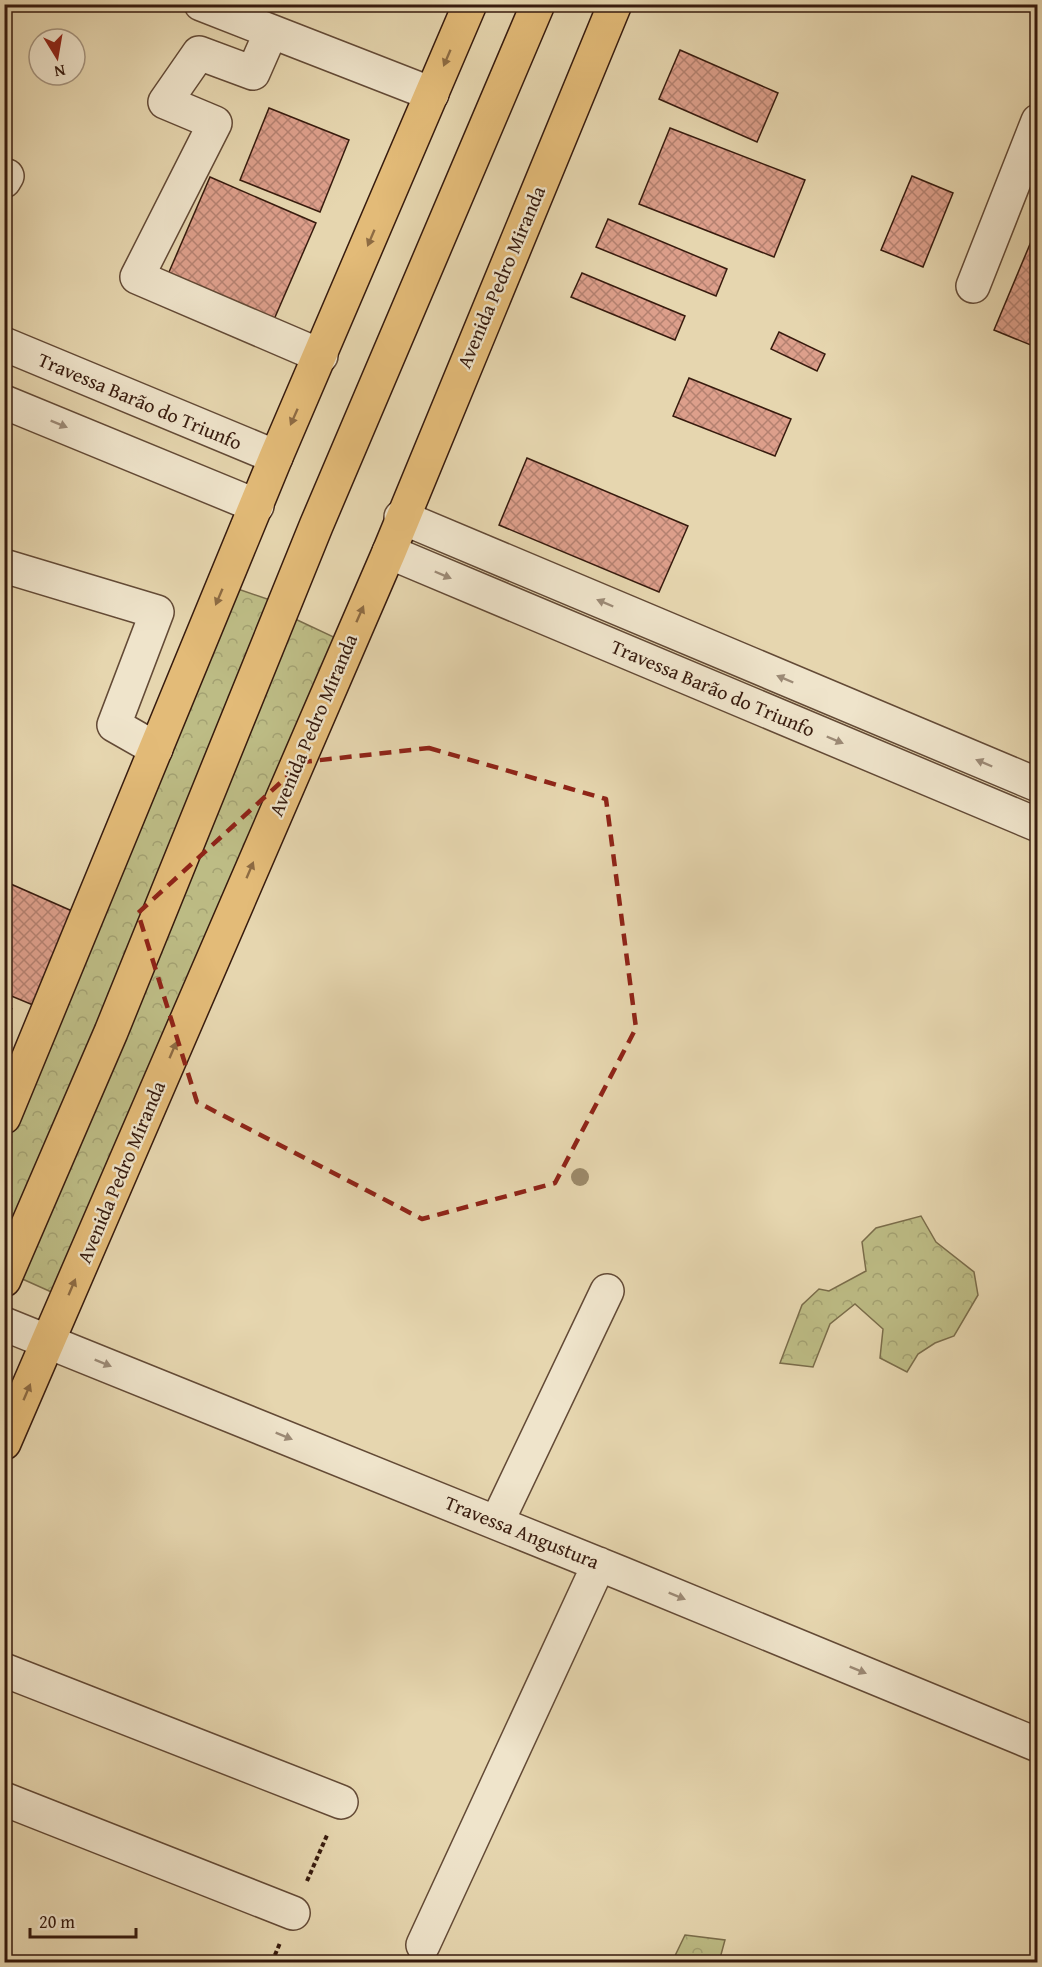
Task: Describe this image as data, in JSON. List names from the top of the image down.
{
  "streets": {
    "main road": ["Avenida Pedro Miranda"],
    "street": ["Travessa Barão do Triunfo", "Travessa Angustura"]
  },
  "crossings": [
    ["Avenida Pedro Miranda", "Travessa Barão do Triunfo"],
    ["Avenida Pedro Miranda", "Travessa Angustura"]
  ],
  "one_way": ["Travessa Angustura"],
  "scale_bar": "20 m",
  "north": "bottom"
}
